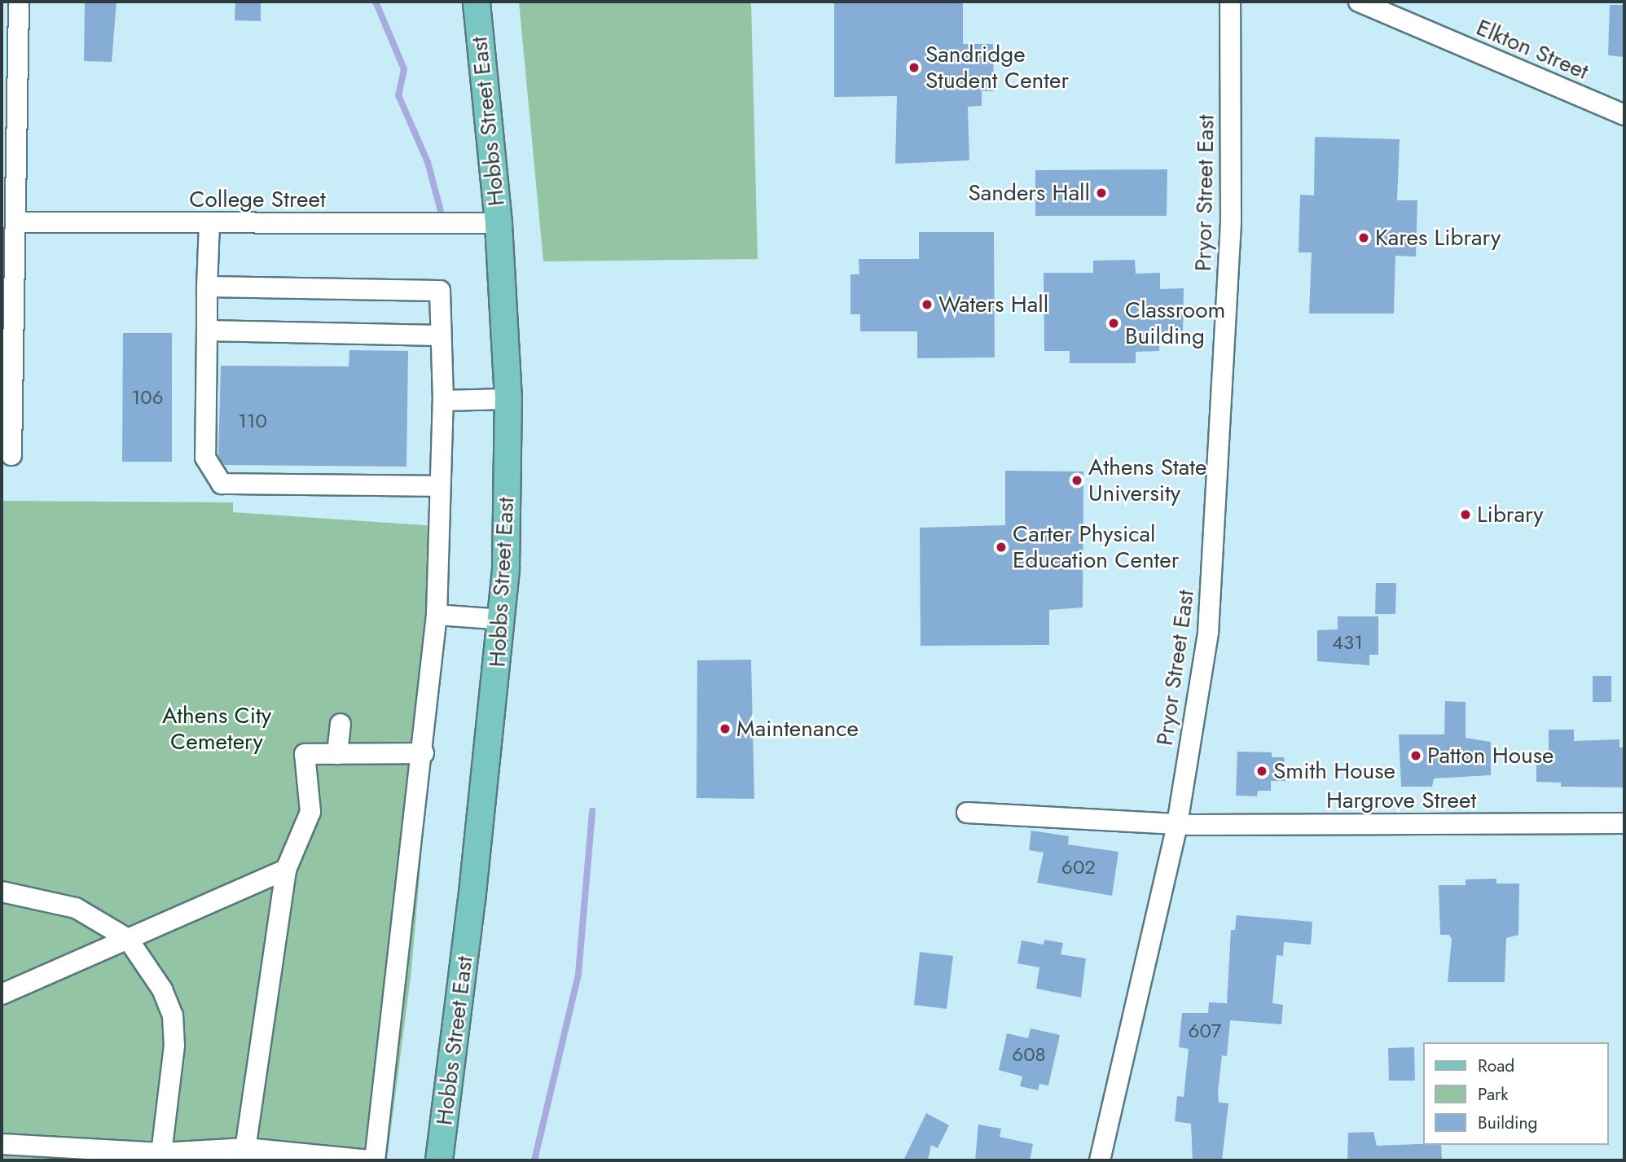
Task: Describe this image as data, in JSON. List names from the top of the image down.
{
  "streets": {
    "main road": ["Hobbs Street East"],
    "street": [
      "Elkton Street",
      "Pryor Street East",
      "College Street",
      "Hargrove Street"
    ]
  },
  "crossings": [
    ["Hobbs Street East", "College Street"],
    ["Pryor Street East", "Hargrove Street"]
  ],
  "parks": ["Athens City Cemetery"],
  "places": [
    "Sandridge Student Center",
    "Sanders Hall",
    "Kares Library",
    "Waters Hall",
    "Classroom Building",
    "Athens State University",
    "Library",
    "Carter Physical Education Center",
    "Maintenance",
    "Patton House",
    "Smith House"
  ],
  "house_numbers": [
    "106",
    "110",
    "431",
    "602",
    "607",
    "608"
  ],
  "legend": ["Road", "Park", "Building"]
}
